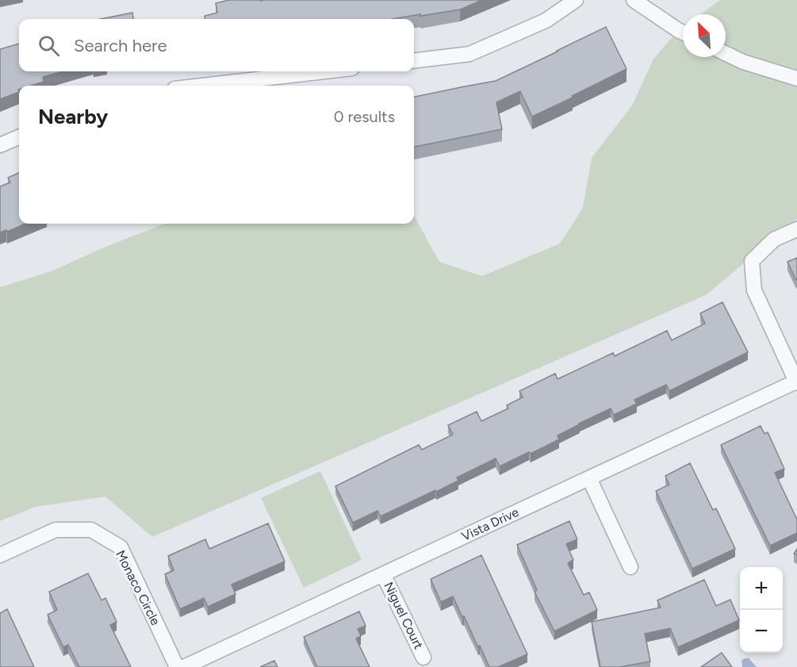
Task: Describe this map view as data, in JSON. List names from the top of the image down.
{
  "streets": {
    "street": ["Vista Drive", "Monaco Circle", "Niguel Court"]
  },
  "crossings": [
    ["Vista Drive", "Niguel Court"]
  ],
  "north": "top left",
  "page": {
    "search": "Search here",
    "heading": ["Nearby", "0 results"],
    "map_buttons": ["+", "−"]
  }
}
